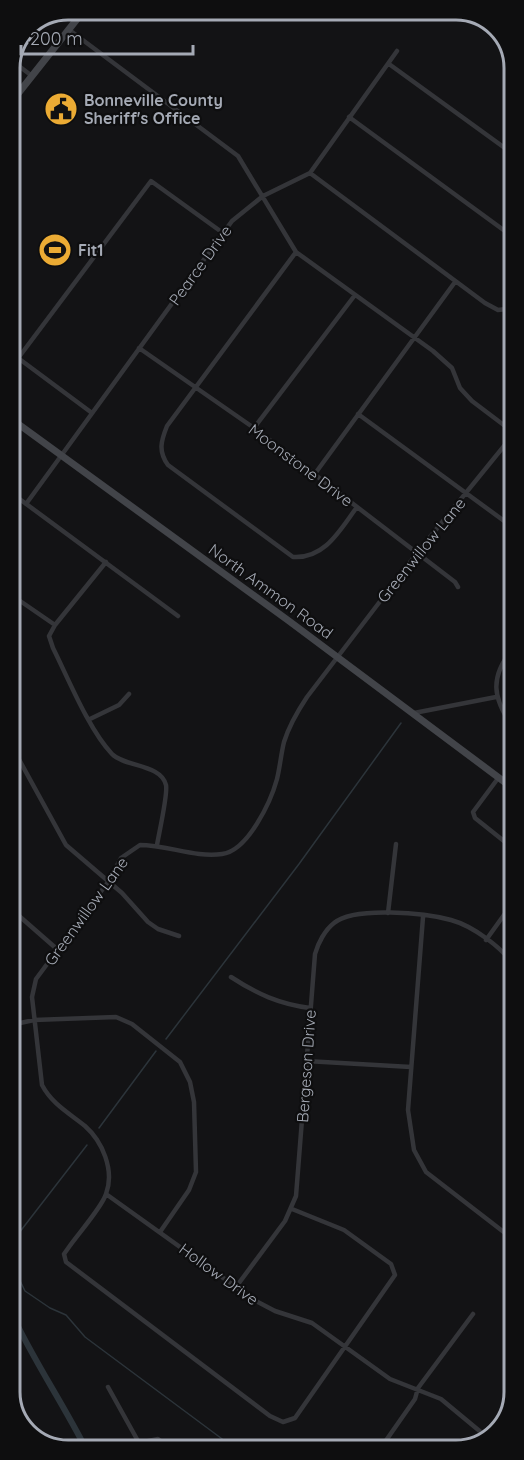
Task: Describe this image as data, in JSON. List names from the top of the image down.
{
  "streets": {
    "main road": ["North Ammon Road"],
    "street": [
      "Pearce Drive",
      "Moonstone Drive",
      "Greenwillow Lane",
      "Bergeson Drive",
      "Hollow Drive"
    ]
  },
  "crossings": [
    ["Pearce Drive", "Moonstone Drive"],
    ["Pearce Drive", "North Ammon Road"],
    ["Moonstone Drive", "Greenwillow Lane"],
    ["Greenwillow Lane", "North Ammon Road"],
    ["Greenwillow Lane", "Hollow Drive"],
    ["Bergeson Drive", "Hollow Drive"]
  ],
  "places": {
    "public building": ["Bonneville County Sheriff's Office"],
    "sports": ["Fit1"]
  },
  "scale_bar": "200 m"
}
